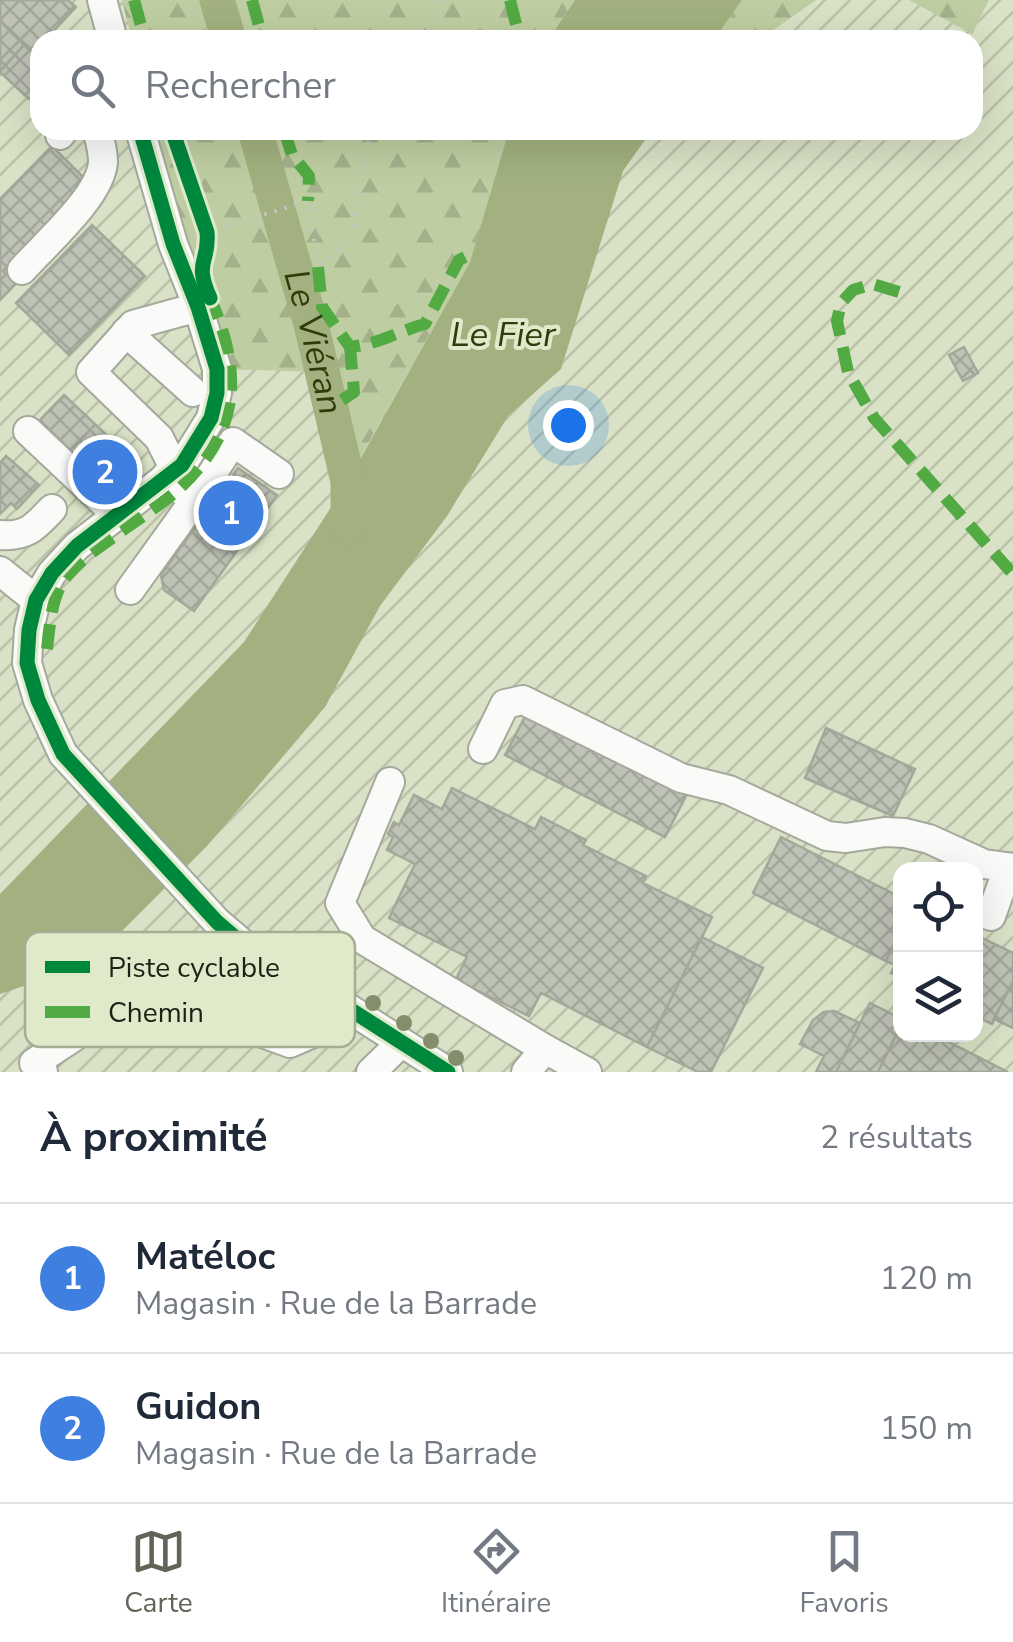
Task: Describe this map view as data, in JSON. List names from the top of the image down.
{
  "water": ["Le Fier", "Le Viéran"],
  "legend": ["Piste cyclable", "Chemin"],
  "page": {
    "search": "Rechercher",
    "pins": ["2", "1"],
    "heading": ["À proximité", "2 résultats"],
    "list": [
      {
        "mark": "1",
        "name": "Matéloc",
        "note": "Magasin · Rue de la Barrade",
        "value": "120 m"
      },
      {
        "mark": "2",
        "name": "Guidon",
        "note": "Magasin · Rue de la Barrade",
        "value": "150 m"
      }
    ],
    "nav": ["Carte", "Itinéraire", "Favoris"]
  }
}
